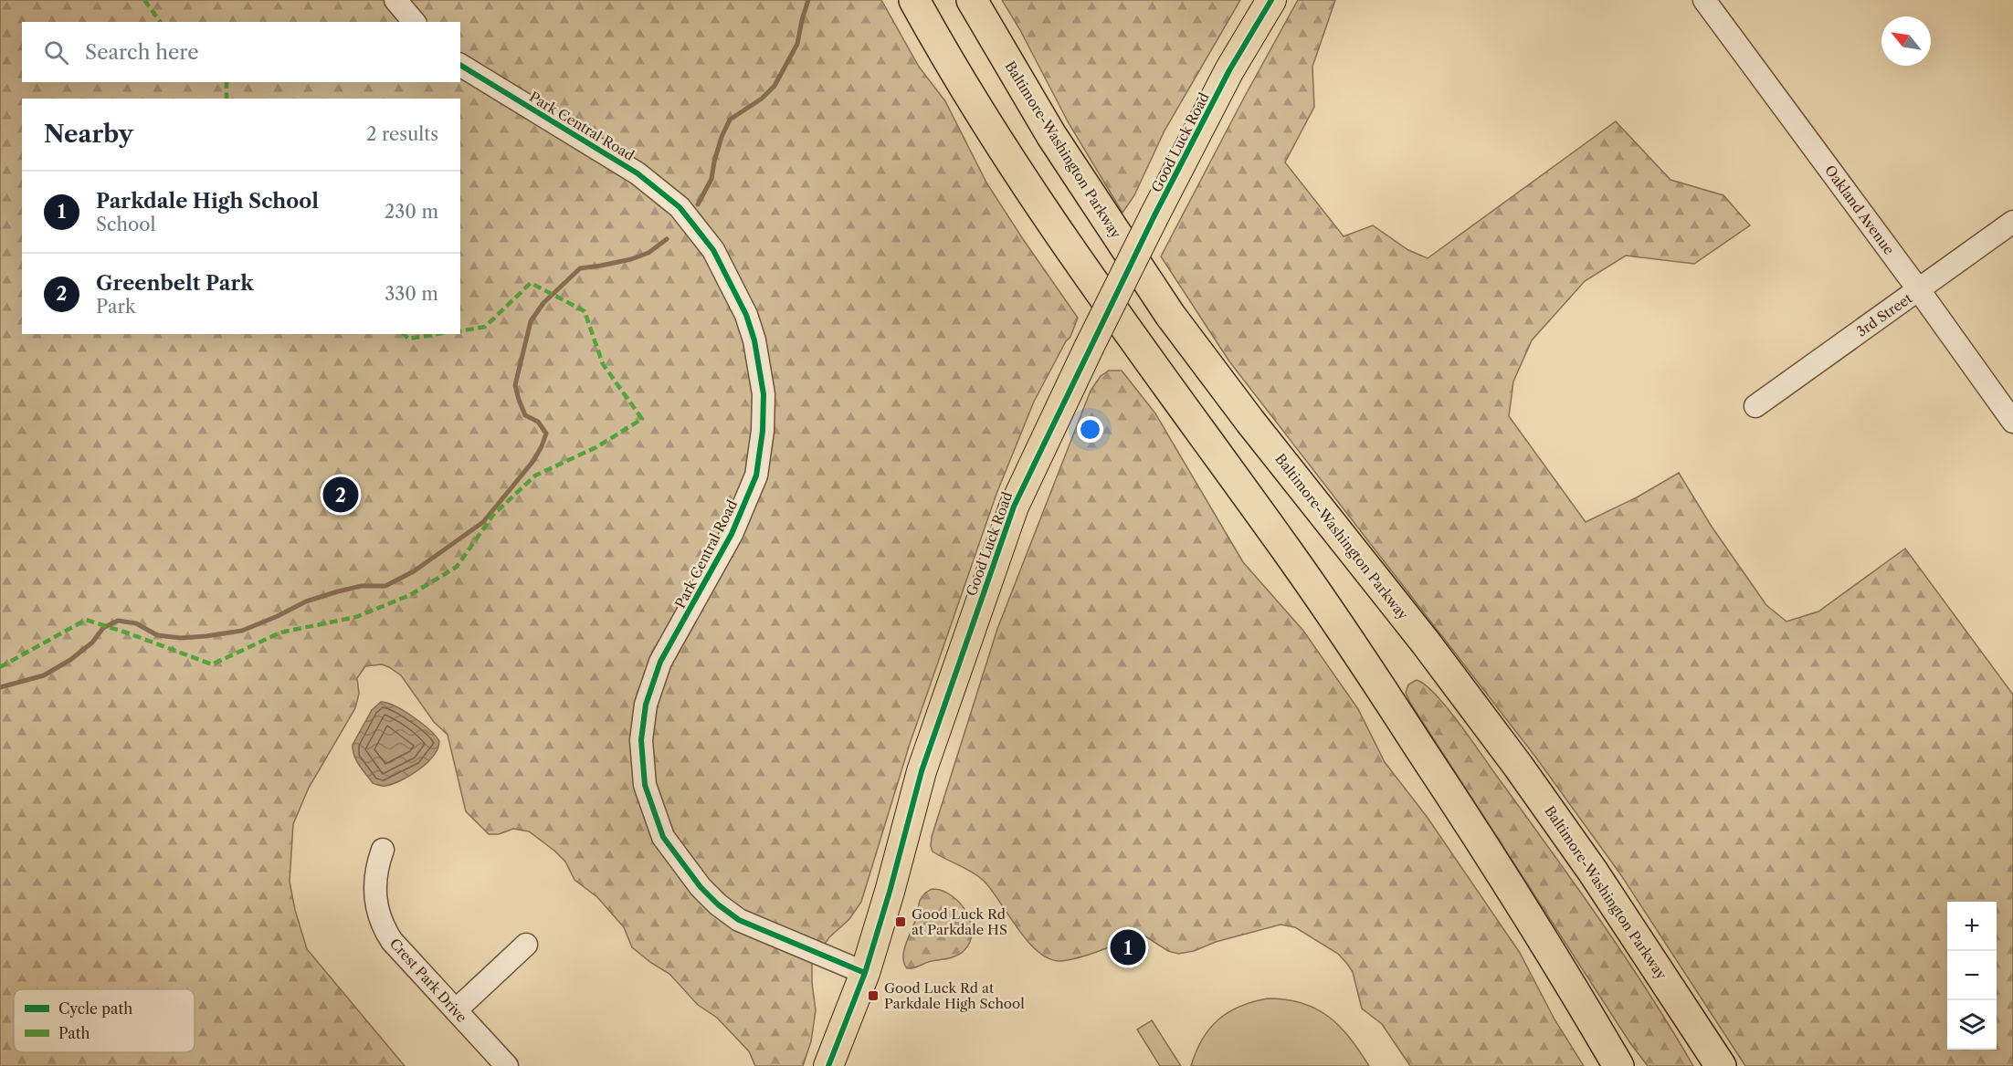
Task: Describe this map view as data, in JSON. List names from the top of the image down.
{
  "streets": {
    "highway": ["Baltimore-Washington Parkway"],
    "main road": ["Good Luck Road"],
    "street": [
      "Park Central Road",
      "Oakland Avenue",
      "3rd Street",
      "Crest Park Drive"
    ]
  },
  "crossings": [
    ["Park Central Road", "Good Luck Road"],
    ["Oakland Avenue", "3rd Street"]
  ],
  "places": {
    "transit": ["Good Luck Rd at Parkdale HS", "Good Luck Rd at Parkdale High School"]
  },
  "legend": ["Cycle path", "Path"],
  "north": "top left",
  "page": {
    "search": "Search here",
    "heading": ["Nearby", "2 results"],
    "list": [
      {
        "mark": "1",
        "name": "Parkdale High School",
        "note": "School",
        "value": "230 m"
      },
      {
        "mark": "2",
        "name": "Greenbelt Park",
        "note": "Park",
        "value": "330 m"
      }
    ],
    "pins": ["2", "1"],
    "map_buttons": ["+", "−"]
  }
}
